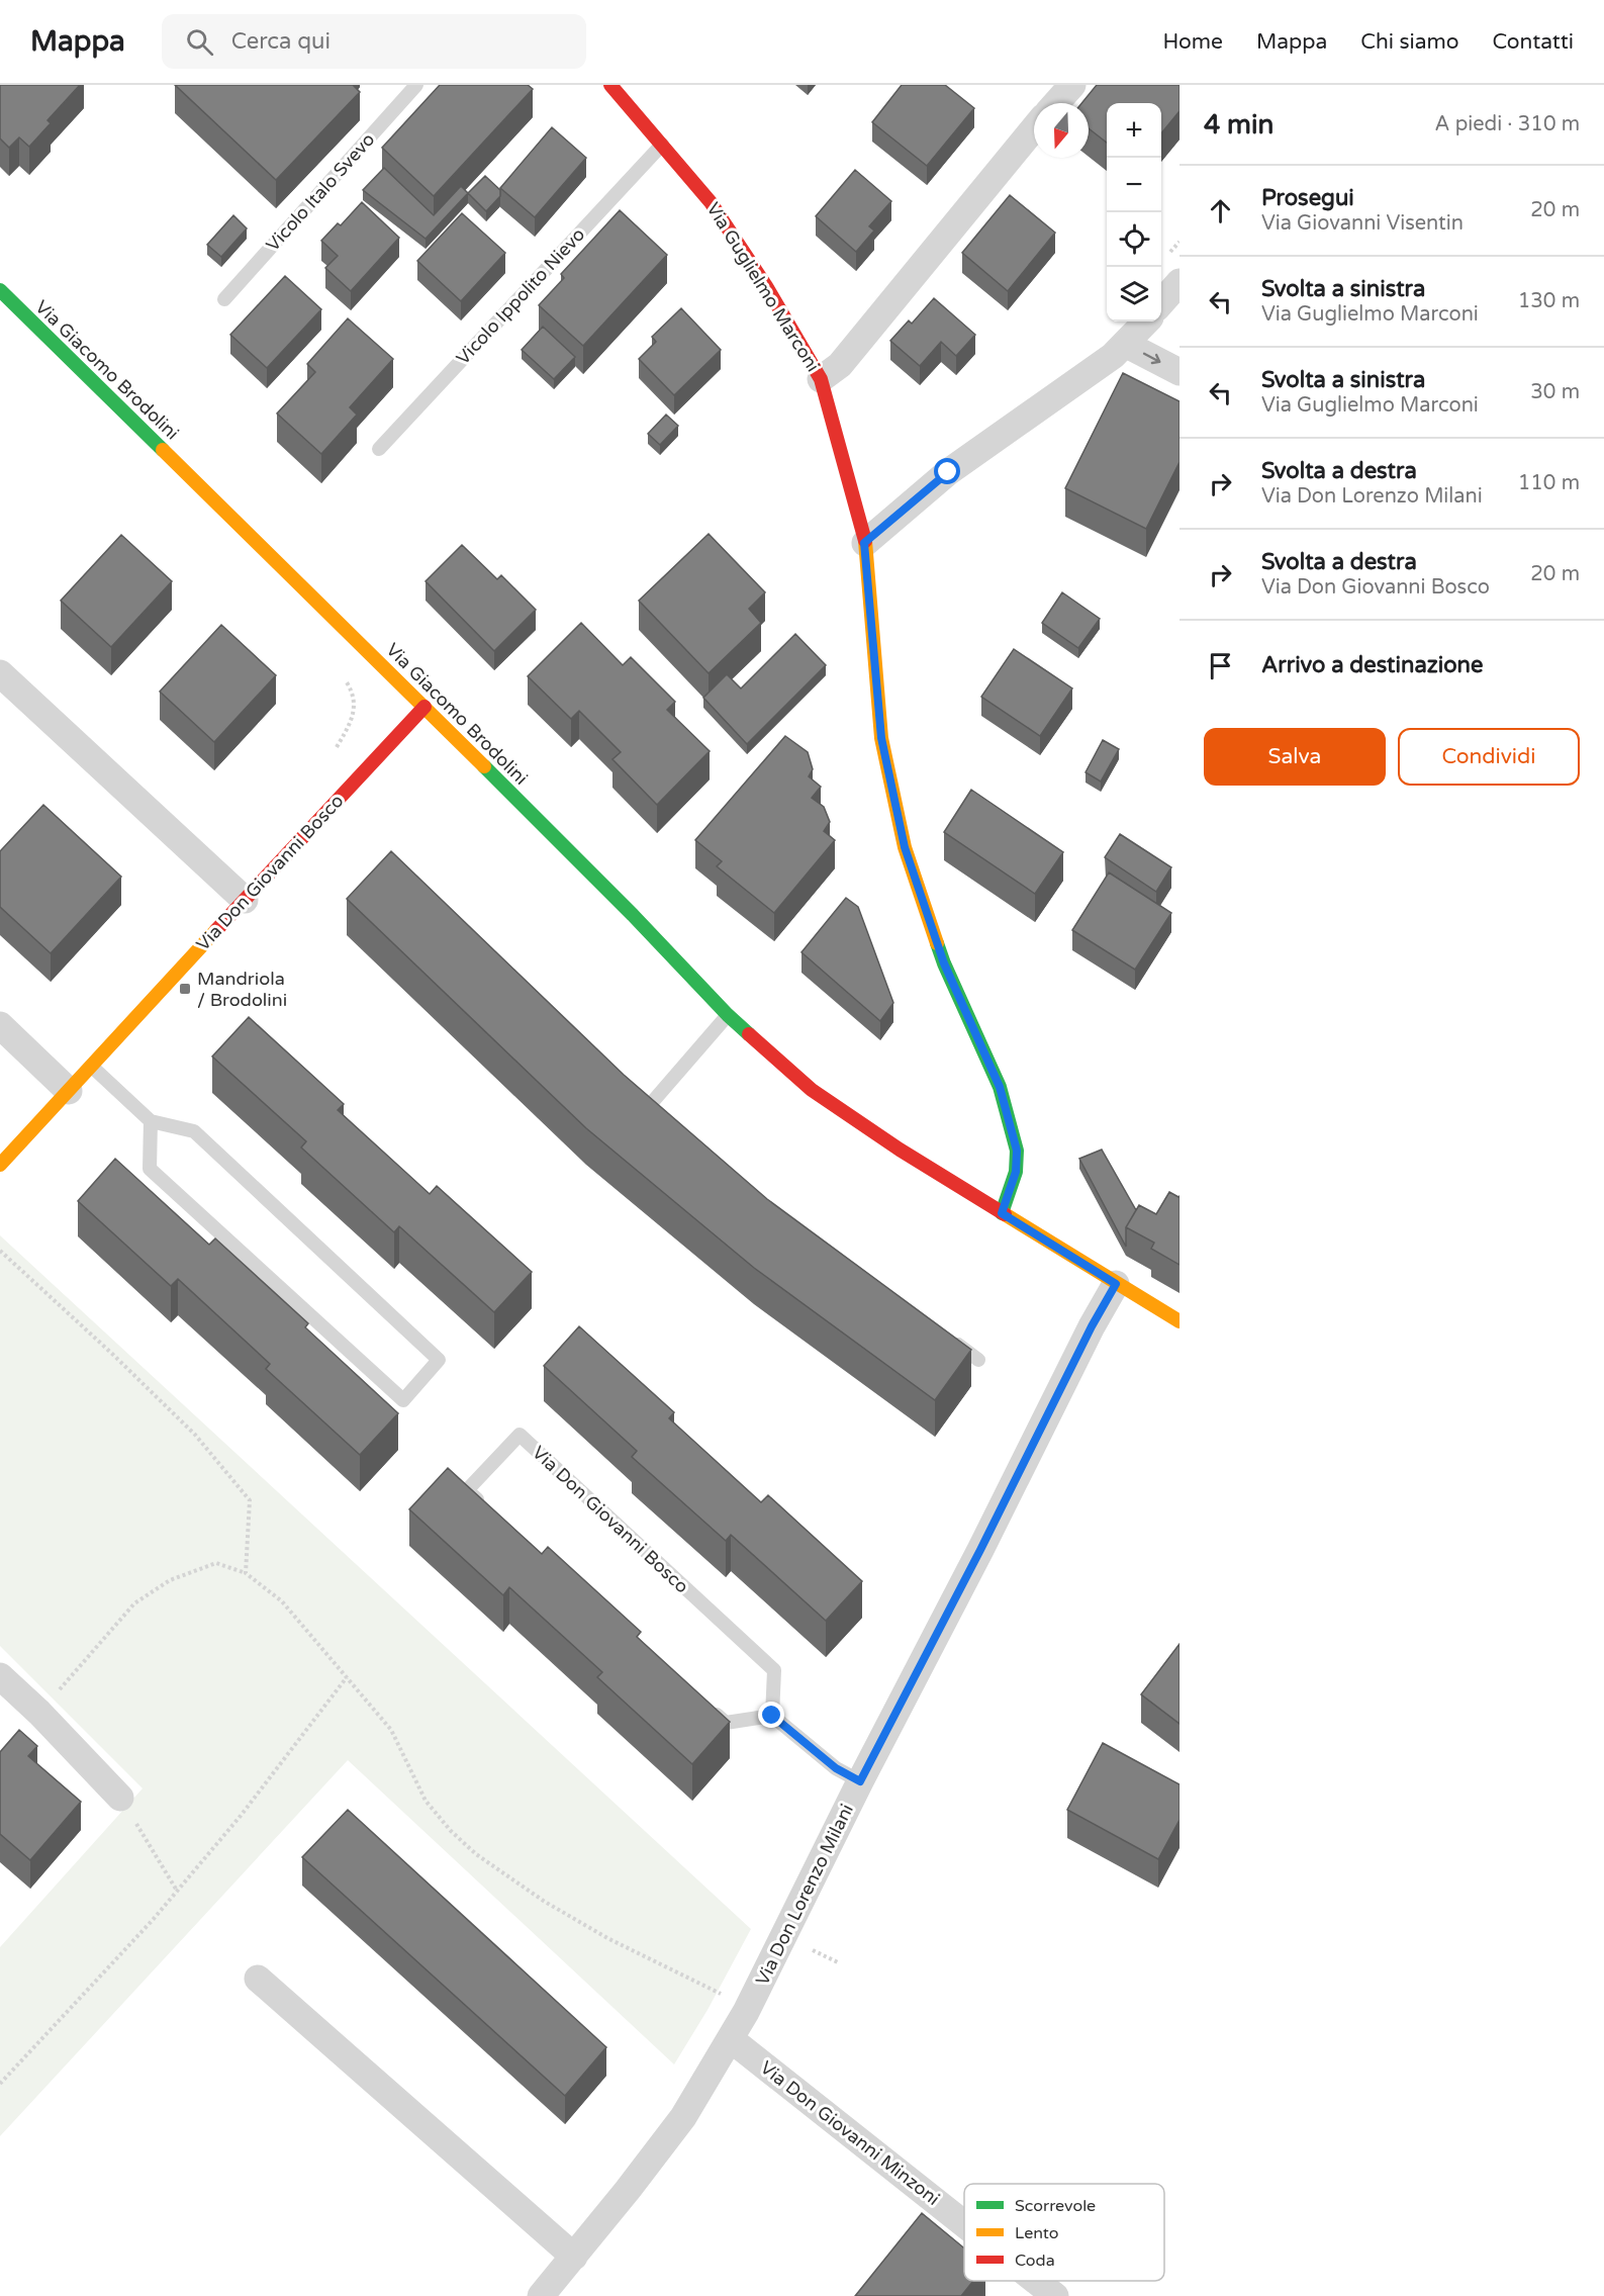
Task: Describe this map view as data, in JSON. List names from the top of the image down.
{
  "streets": {
    "street": [
      "Via Guglielmo Marconi",
      "Via Giacomo Brodolini",
      "Via Don Giovanni Bosco",
      "Via Don Lorenzo Milani",
      "Via Don Giovanni Minzoni"
    ],
    "lane": ["Vicolo Italo Svevo", "Vicolo Ippolito Nievo"]
  },
  "crossings": [
    ["Via Guglielmo Marconi", "Vicolo Ippolito Nievo"],
    ["Via Guglielmo Marconi", "Via Giacomo Brodolini"],
    ["Via Giacomo Brodolini", "Via Don Giovanni Bosco"],
    ["Via Don Lorenzo Milani", "Via Don Giovanni Minzoni"]
  ],
  "places": {
    "transit": ["Mandriola / Brodolini"]
  },
  "legend": ["Scorrevole", "Lento", "Coda"],
  "north": "bottom",
  "page": {
    "header": "Mappa",
    "search": "Cerca qui",
    "nav": [
      "Home",
      "Mappa",
      "Chi siamo",
      "Contatti"
    ],
    "heading": ["4 min", "A piedi · 310 m"],
    "map_buttons": ["+", "−"],
    "list": [
      ["Prosegui", "Via Giovanni Visentin", "20 m"],
      ["Svolta a sinistra", "Via Guglielmo Marconi", "130 m"],
      ["Svolta a sinistra", "Via Guglielmo Marconi", "30 m"],
      ["Svolta a destra", "Via Don Lorenzo Milani", "110 m"],
      ["Svolta a destra", "Via Don Giovanni Bosco", "20 m"],
      "Arrivo a destinazione"
    ],
    "buttons": ["Salva", "Condividi"]
  }
}
